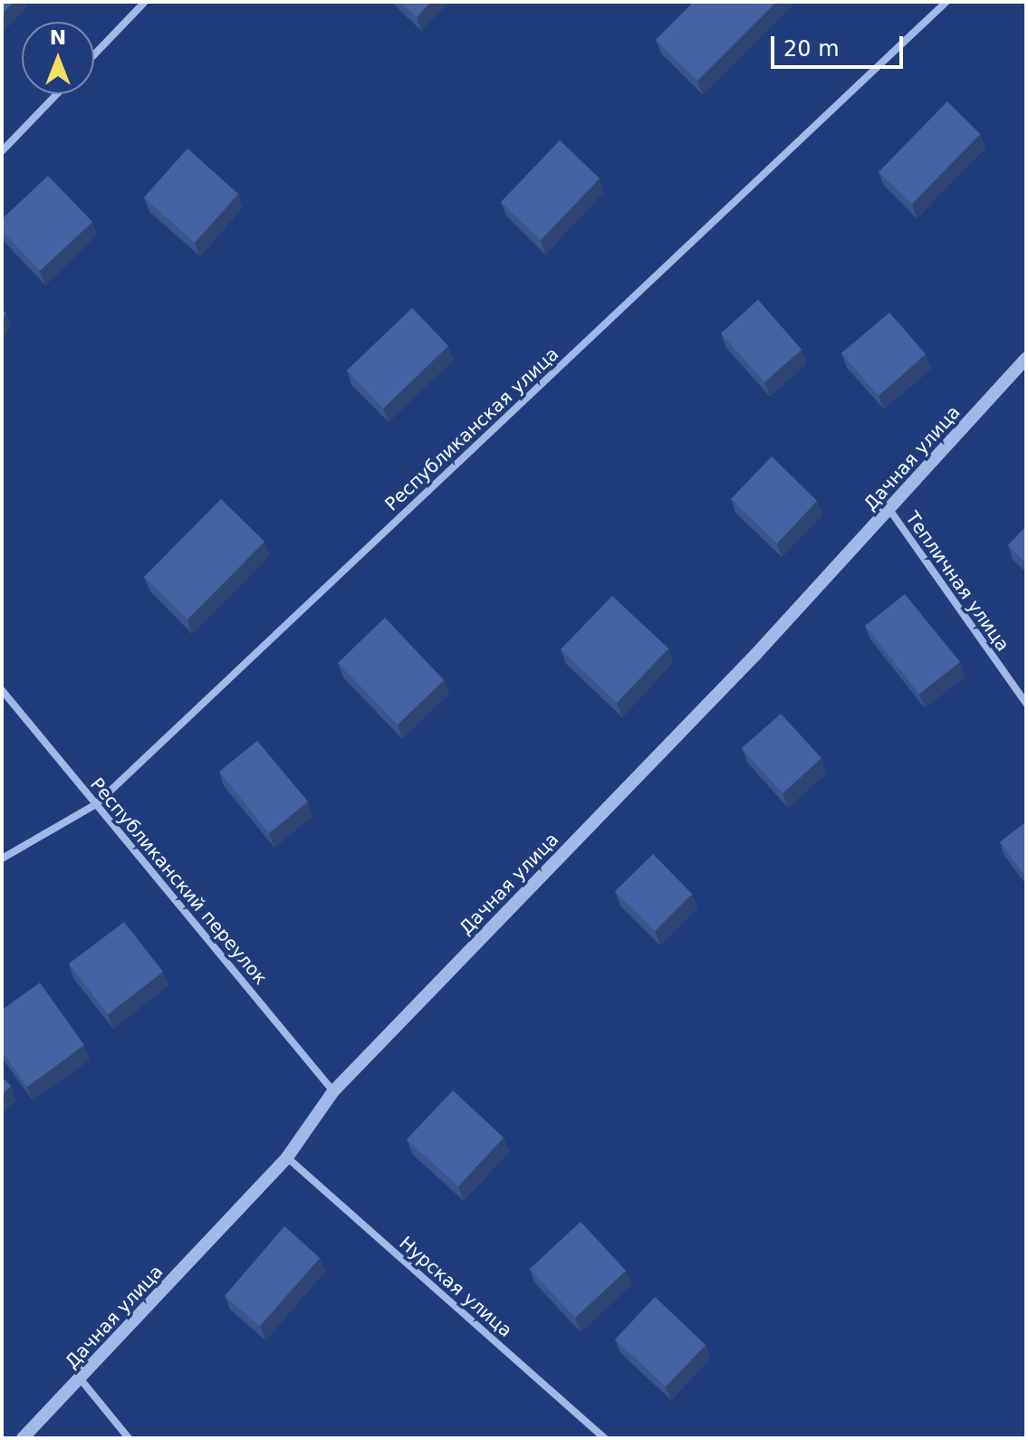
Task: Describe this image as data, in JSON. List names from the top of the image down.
{
  "streets": {
    "street": [
      "Республиканская улица",
      "Дачная улица",
      "Тепличная улица",
      "Республиканский переулок",
      "Нурская улица"
    ]
  },
  "crossings": [
    ["Республиканская улица", "Республиканский переулок"],
    ["Дачная улица", "Тепличная улица"],
    ["Дачная улица", "Республиканский переулок"],
    ["Дачная улица", "Нурская улица"]
  ],
  "scale_bar": "20 m",
  "north": "top"
}
